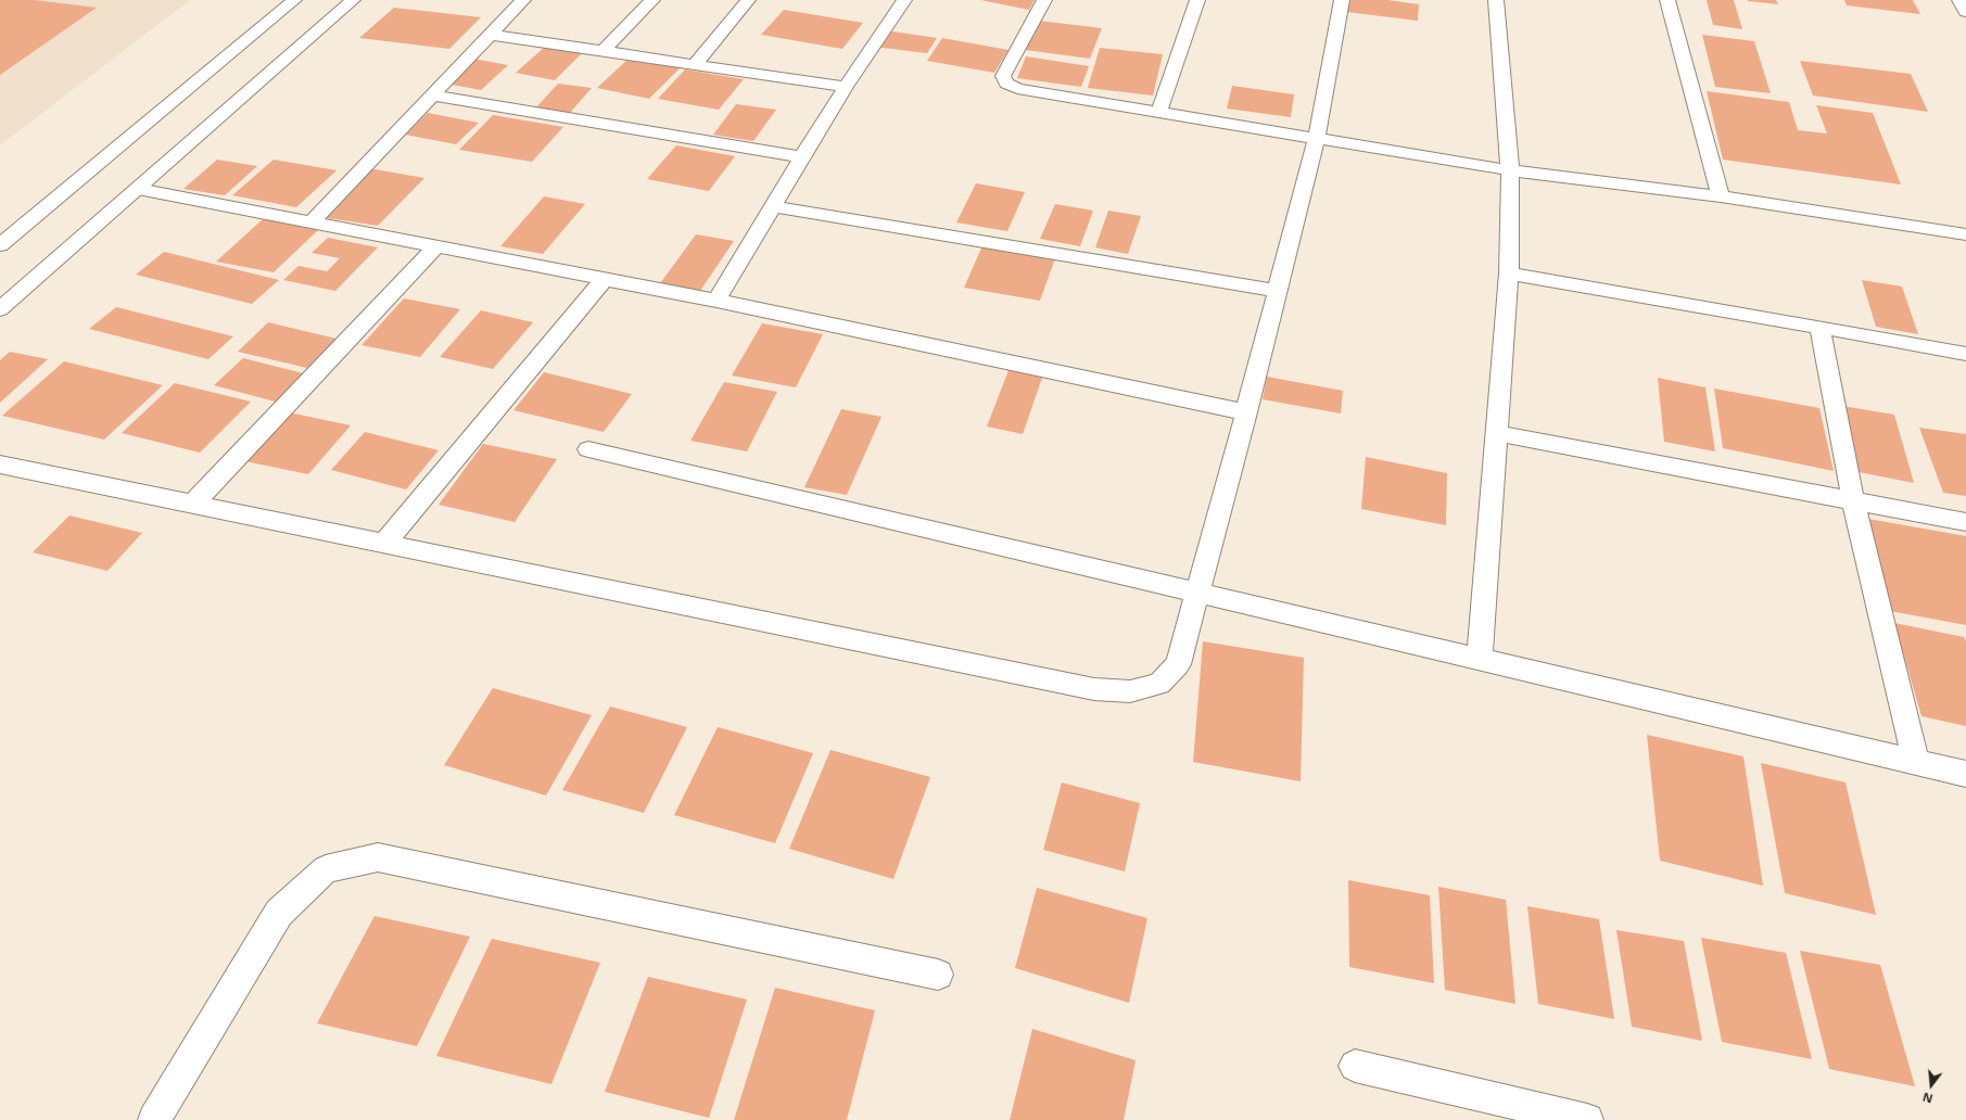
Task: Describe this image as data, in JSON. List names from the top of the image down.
{
  "north": "bottom"
}
